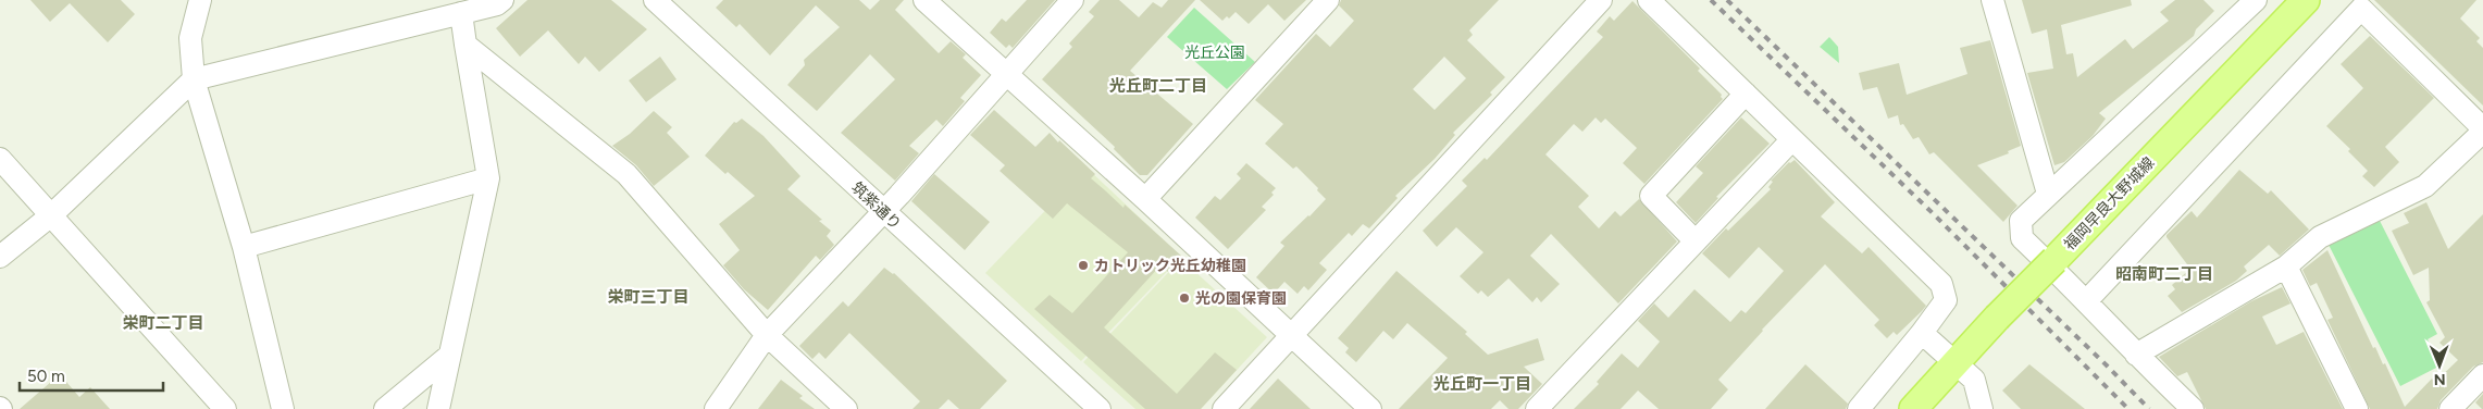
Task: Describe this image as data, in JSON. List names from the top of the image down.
{
  "streets": {
    "main road": ["福岡早良大野城線"],
    "street": ["筑紫通り"]
  },
  "districts": [
    "光丘町二丁目",
    "昭南町二丁目",
    "栄町三丁目",
    "栄町二丁目",
    "光丘町一丁目"
  ],
  "parks": ["光丘公園"],
  "places": ["カトリック光丘幼稚園", "光の園保育園"],
  "scale_bar": "50 m",
  "north": "bottom"
}
